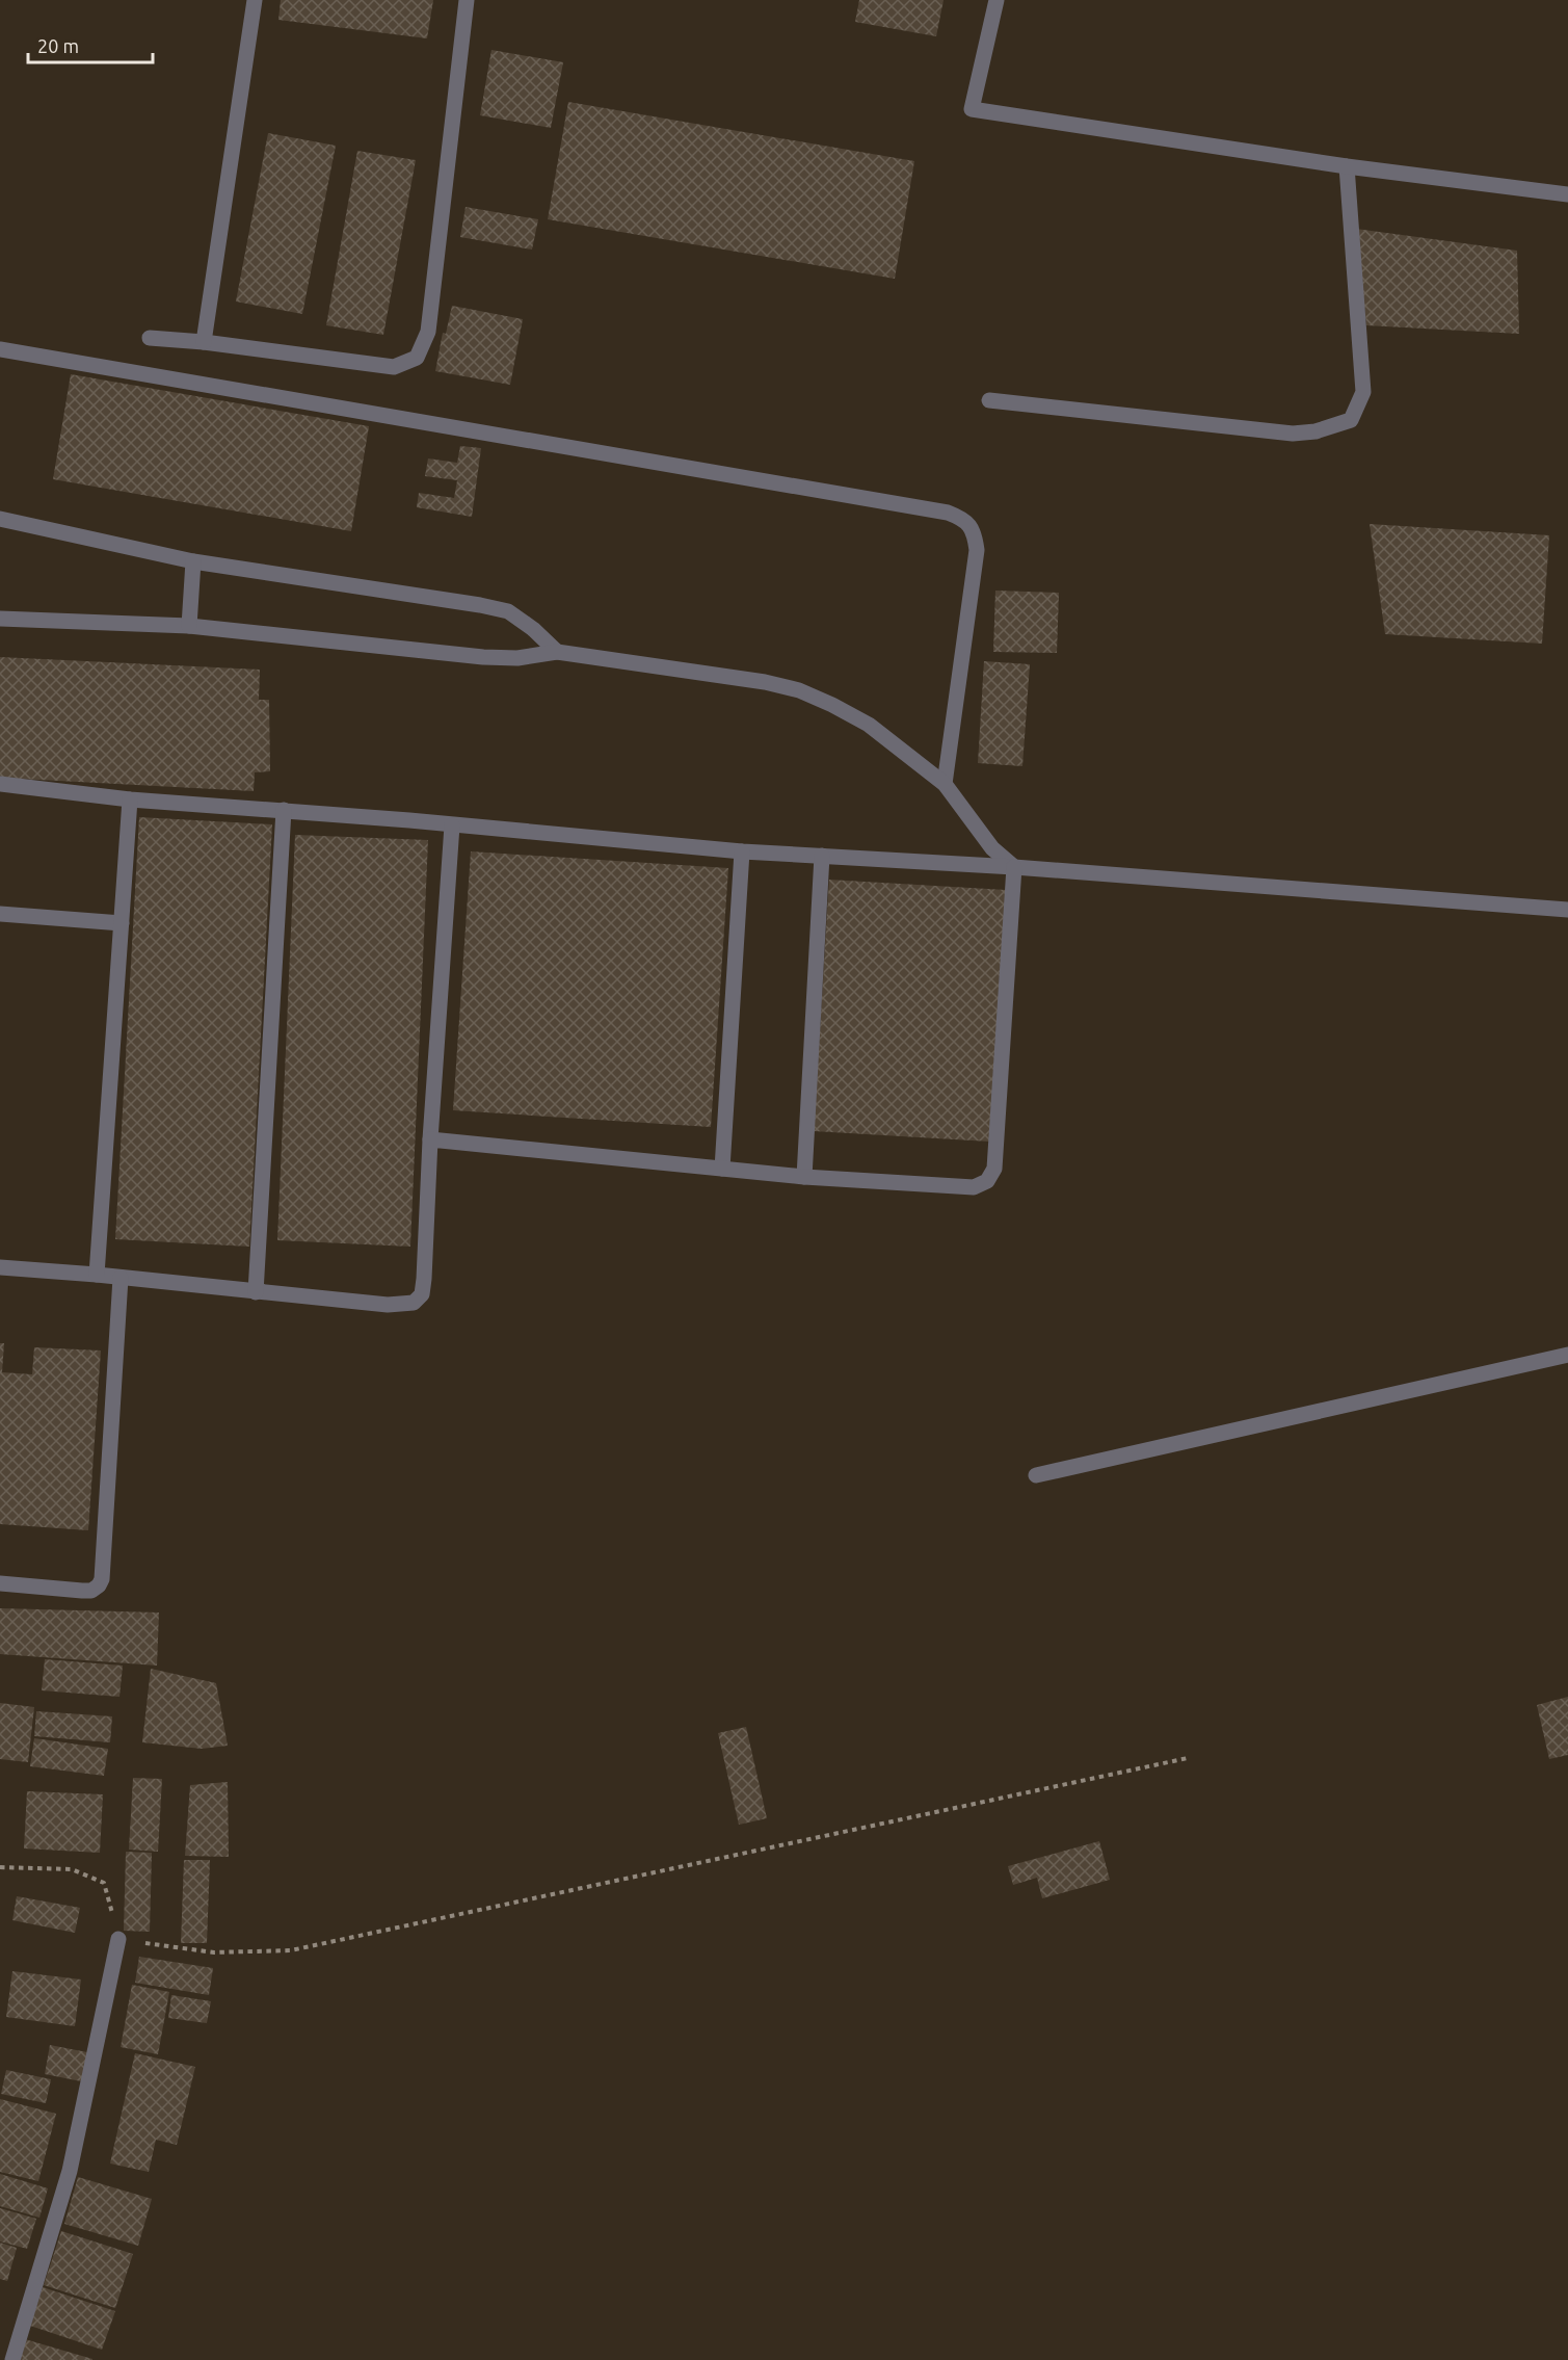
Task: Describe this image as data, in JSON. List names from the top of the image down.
{
  "scale_bar": "20 m"
}
